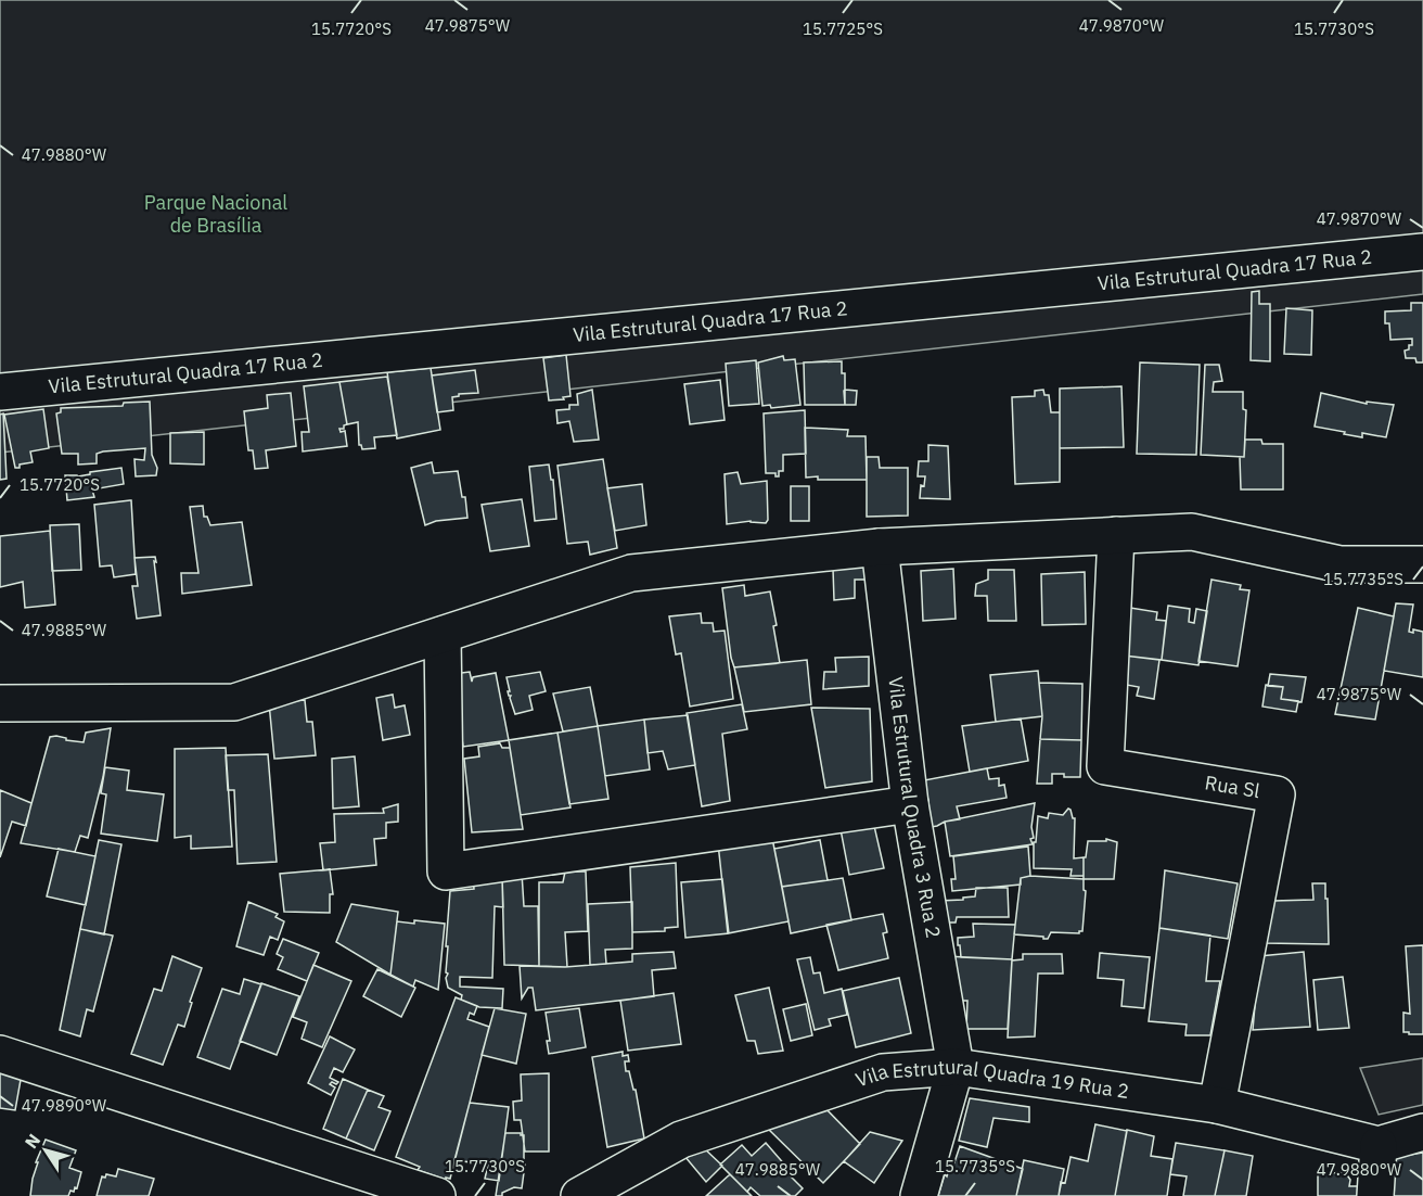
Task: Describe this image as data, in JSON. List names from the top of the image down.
{
  "streets": {
    "street": [
      "Vila Estrutural Quadra 17 Rua 2",
      "Rua Sl",
      "Vila Estrutural Quadra 3 Rua 2",
      "Vila Estrutural Quadra 19 Rua 2"
    ]
  },
  "crossings": [
    ["Rua Sl", "Vila Estrutural Quadra 19 Rua 2"],
    ["Vila Estrutural Quadra 3 Rua 2", "Vila Estrutural Quadra 19 Rua 2"]
  ],
  "parks": ["Parque Nacional de Brasília"],
  "north": "top left",
  "coordinates": [
    "47.9875°W",
    "47.9870°W",
    "15.7725°S",
    "15.7720°S",
    "15.7730°S",
    "47.9880°W",
    "15.7735°S",
    "47.9885°W",
    "47.9890°W"
  ]
}
